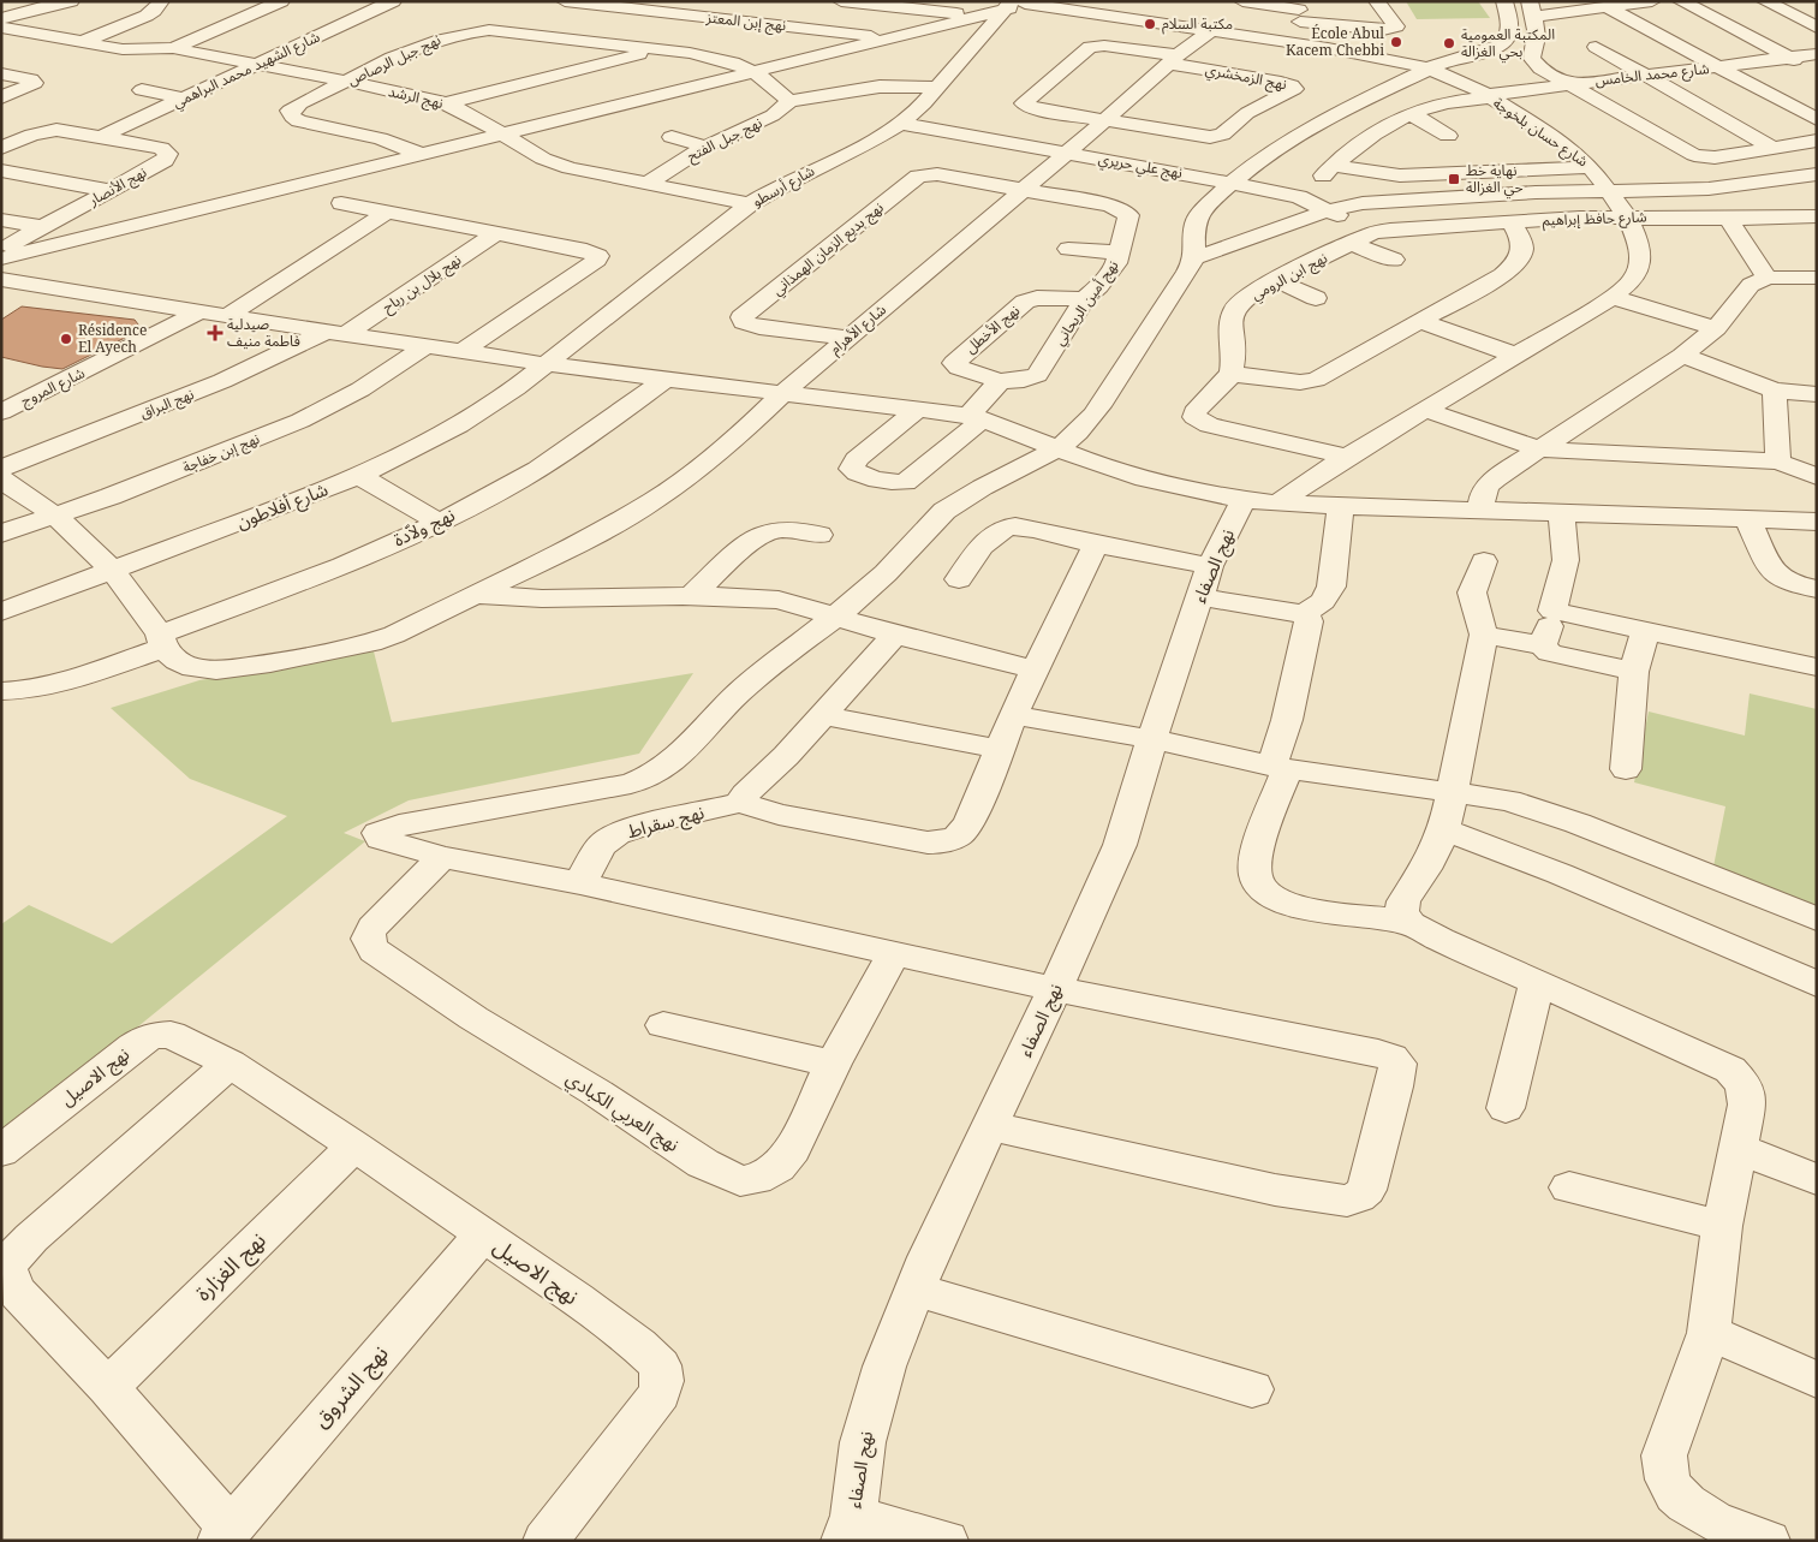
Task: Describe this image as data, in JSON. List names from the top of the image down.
{
  "streets": {
    "street": [
      "نهج إبن المعتز",
      "نهج جبل الرصاص",
      "شارع الشهيد محمد البراهمي",
      "شارع محمد الخامس",
      "نهج الزمخشري",
      "نهج الرشد",
      "شارع حسان بلخوجة",
      "نهج جبل الفتح",
      "نهج علي حريري",
      "نهج الأنصار",
      "شارع أرسطو",
      "شارع حافظ إبراهيم",
      "نهج بديع الزمان الهمذاني",
      "نهج ابن الرومي",
      "نهج بلال بن رباح",
      "نهج أمين الريحاني",
      "شارع الأهرام",
      "نهج الأخطل",
      "شارع المروج",
      "نهج البراق",
      "نهج إبن خفاجة",
      "شارع أفلاطون",
      "نهج ولاّدة",
      "نهج الصفاء",
      "نهج سقراط",
      "نهج الاصيل",
      "نهج العربي الكبادي",
      "نهج الغزارة",
      "نهج الشروق"
    ]
  },
  "crossings": [
    ["نهج جبل الرصاص", "نهج الرشد"],
    ["شارع الشهيد محمد البراهمي", "نهج الرشد"],
    ["شارع الشهيد محمد البراهمي", "نهج الأنصار"],
    ["شارع محمد الخامس", "شارع حسان بلخوجة"],
    ["شارع محمد الخامس", "نهج علي حريري"],
    ["نهج الزمخشري", "شارع الأهرام"],
    ["نهج الرشد", "نهج جبل الفتح"],
    ["نهج الرشد", "شارع أرسطو"],
    ["شارع حسان بلخوجة", "شارع أرسطو"],
    ["شارع حسان بلخوجة", "شارع حافظ إبراهيم"],
    ["شارع حسان بلخوجة", "شارع الأهرام"],
    ["شارع حسان بلخوجة", "نهج الصفاء"],
    ["نهج علي حريري", "شارع أرسطو"],
    ["نهج علي حريري", "شارع حافظ إبراهيم"],
    ["نهج علي حريري", "نهج ابن الرومي"],
    ["نهج علي حريري", "شارع الأهرام"],
    ["شارع أرسطو", "شارع أفلاطون"],
    ["شارع حافظ إبراهيم", "نهج ابن الرومي"],
    ["نهج بديع الزمان الهمذاني", "نهج أمين الريحاني"],
    ["نهج بديع الزمان الهمذاني", "شارع الأهرام"],
    ["نهج بلال بن رباح", "نهج البراق"],
    ["نهج أمين الريحاني", "شارع الأهرام"],
    ["نهج أمين الريحاني", "نهج الأخطل"],
    ["شارع الأهرام", "نهج ولاّدة"],
    ["نهج الاصيل", "نهج الغزارة"],
    ["نهج الاصيل", "نهج الشروق"]
  ],
  "places": {
    "other": [
      "مكتبة السلام",
      "École Abul Kacem Chebbi",
      "المكتبة العمومية بحي الغزالة",
      "Résidence El Ayech"
    ],
    "transit": ["نهاية خط حي الغزالة"],
    "health": ["صيدلية فاطمة منيف"]
  }
}
